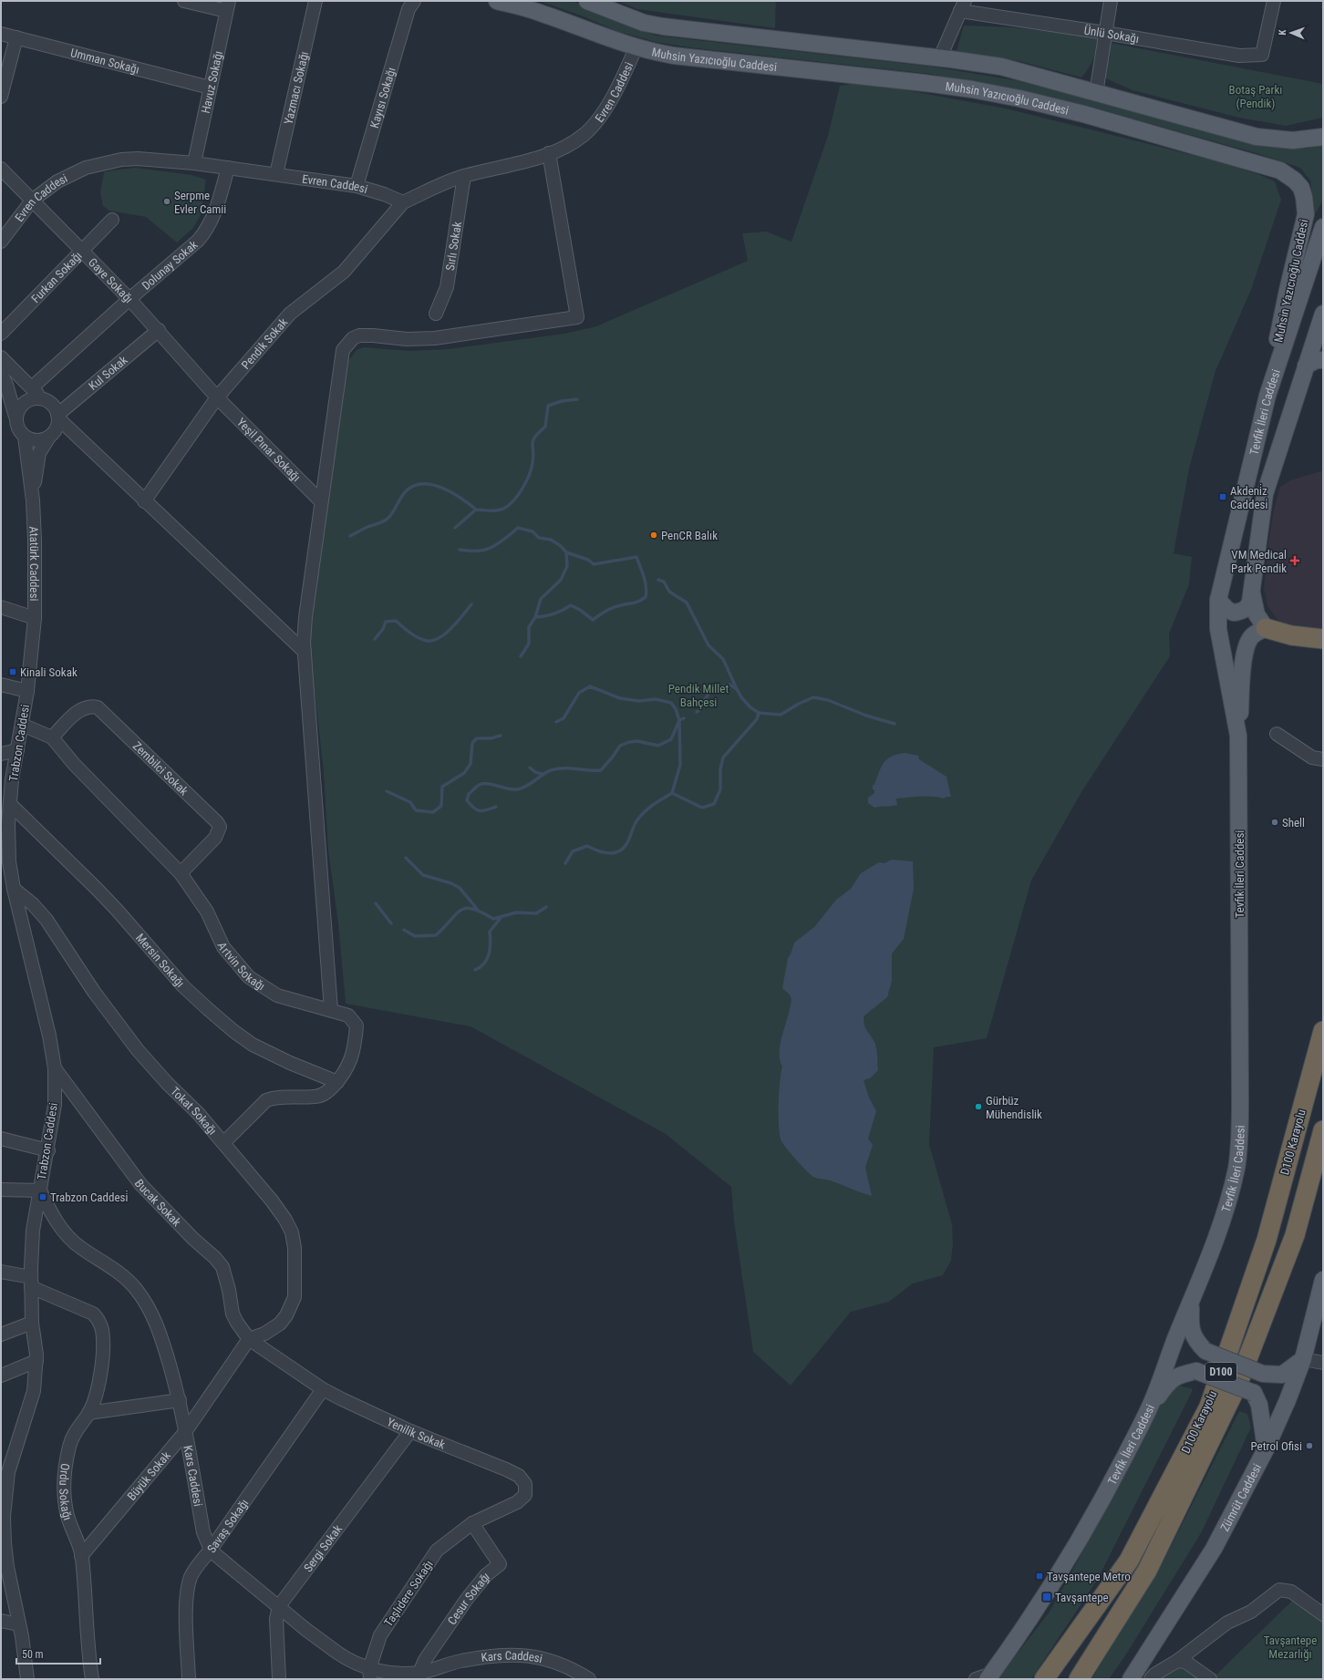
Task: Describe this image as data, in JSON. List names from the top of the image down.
{
  "streets": {
    "highway": ["D100 Karayolu", "D100"],
    "main road": ["Muhsin Yazıcıoğlu Caddesi", "Tevfik İleri Caddesi", "Zümrüt Caddesi"],
    "street": [
      "Ünlü Sokağı",
      "Umman Sokağı",
      "Havuz Sokağı",
      "Yazmacı Sokağı",
      "Evren Caddesi",
      "Kayısı Sokağı",
      "Sırlı Sokak",
      "Dolunay Sokak",
      "Furkan Sokağı",
      "Gaye Sokağı",
      "Pendik Sokak",
      "Kul Sokak",
      "Yeşil Pınar Sokağı",
      "Atatürk Caddesi",
      "Trabzon Caddesi",
      "Zembilci Sokak",
      "Mersin Sokağı",
      "Artvin Sokağı",
      "Tokat Sokağı",
      "Bucak Sokak",
      "Yenilik Sokak",
      "Büyük Sokak",
      "Kars Caddesi",
      "Ordu Sokağı",
      "Savaş Sokağı",
      "Sergi Sokak",
      "Taşlıdere Sokağı",
      "Cesur Sokağı"
    ]
  },
  "crossings": [
    ["Muhsin Yazıcıoğlu Caddesi", "Evren Caddesi"],
    ["Muhsin Yazıcıoğlu Caddesi", "Tevfik İleri Caddesi"],
    ["Umman Sokağı", "Havuz Sokağı"],
    ["Havuz Sokağı", "Evren Caddesi"],
    ["Yazmacı Sokağı", "Evren Caddesi"],
    ["Evren Caddesi", "Kayısı Sokağı"],
    ["Evren Caddesi", "Sırlı Sokak"],
    ["Evren Caddesi", "Dolunay Sokak"],
    ["Evren Caddesi", "Gaye Sokağı"],
    ["Evren Caddesi", "Pendik Sokak"],
    ["Dolunay Sokak", "Gaye Sokağı"],
    ["Furkan Sokağı", "Gaye Sokağı"],
    ["Gaye Sokağı", "Pendik Sokak"],
    ["Gaye Sokağı", "Kul Sokak"],
    ["Gaye Sokağı", "Yeşil Pınar Sokağı"],
    ["Pendik Sokak", "Yeşil Pınar Sokağı"],
    ["Kul Sokak", "Atatürk Caddesi"],
    ["Atatürk Caddesi", "Trabzon Caddesi"],
    ["Trabzon Caddesi", "Mersin Sokağı"],
    ["Trabzon Caddesi", "Artvin Sokağı"],
    ["Trabzon Caddesi", "Tokat Sokağı"],
    ["Trabzon Caddesi", "Bucak Sokak"],
    ["Trabzon Caddesi", "Kars Caddesi"],
    ["Trabzon Caddesi", "Ordu Sokağı"],
    ["Zembilci Sokak", "Artvin Sokağı"],
    ["Mersin Sokağı", "Artvin Sokağı"],
    ["Artvin Sokağı", "Tokat Sokağı"],
    ["Tokat Sokağı", "Bucak Sokak"],
    ["Tokat Sokağı", "Yenilik Sokak"],
    ["Tokat Sokağı", "Büyük Sokak"],
    ["Bucak Sokak", "Yenilik Sokak"],
    ["Bucak Sokak", "Büyük Sokak"],
    ["Yenilik Sokak", "Büyük Sokak"],
    ["Yenilik Sokak", "Savaş Sokağı"],
    ["Yenilik Sokak", "Sergi Sokak"],
    ["Yenilik Sokak", "Taşlıdere Sokağı"],
    ["Yenilik Sokak", "Cesur Sokağı"],
    ["Büyük Sokak", "Kars Caddesi"],
    ["Büyük Sokak", "Ordu Sokağı"],
    ["Kars Caddesi", "Savaş Sokağı"],
    ["Kars Caddesi", "Sergi Sokak"],
    ["Kars Caddesi", "Taşlıdere Sokağı"],
    ["Kars Caddesi", "Cesur Sokağı"],
    ["Taşlıdere Sokağı", "Cesur Sokağı"]
  ],
  "parks": ["Botaş Parkı (Pendik)", "Pendik Millet Bahçesi", "Tavşantepe Mezarlığı"],
  "places": {
    "other": [
      "Serpme Evler Camii",
      "PenCR Balık",
      "Shell",
      "Gürbüz Mühendislik",
      "Petrol Ofisi"
    ],
    "transit": [
      "Akdeni̇z Caddesi̇",
      "Kinali Sokak",
      "Trabzon Caddesi̇",
      "Tavşantepe Metro",
      "Tavşantepe"
    ],
    "health": ["VM Medical Park Pendik"]
  },
  "scale_bar": "50 m",
  "north": "left"
}
